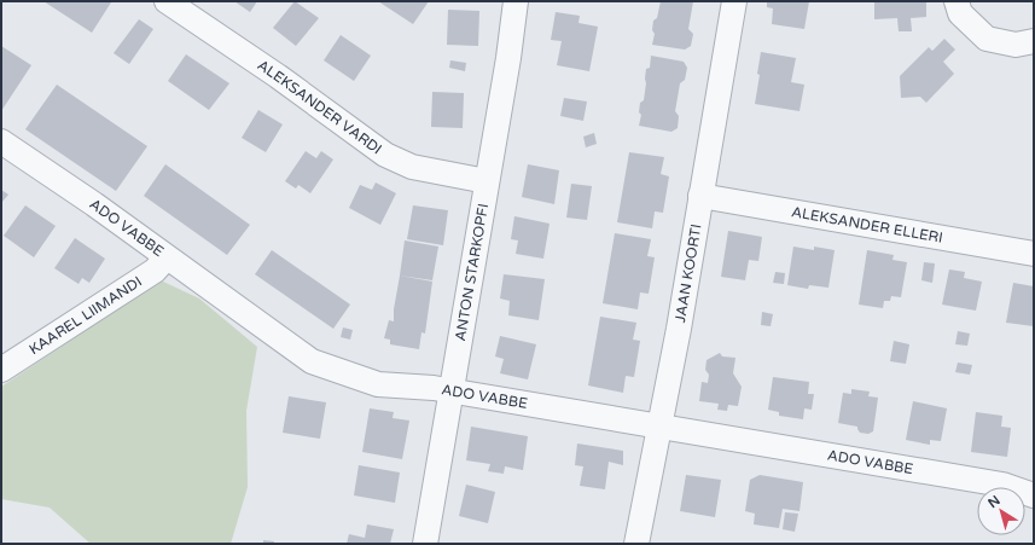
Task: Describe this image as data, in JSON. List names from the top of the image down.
{
  "streets": {
    "street": [
      "ALEKSANDER VARDI",
      "ALEKSANDER ELLERI",
      "ADO VABBE",
      "ANTON STARKOPFI",
      "JAAN KOORTI",
      "KAAREL LIIMANDI"
    ]
  },
  "crossings": [
    ["ALEKSANDER VARDI", "ANTON STARKOPFI"],
    ["ALEKSANDER ELLERI", "JAAN KOORTI"],
    ["ADO VABBE", "ANTON STARKOPFI"],
    ["ADO VABBE", "JAAN KOORTI"],
    ["ADO VABBE", "KAAREL LIIMANDI"]
  ],
  "north": "top left"
}
